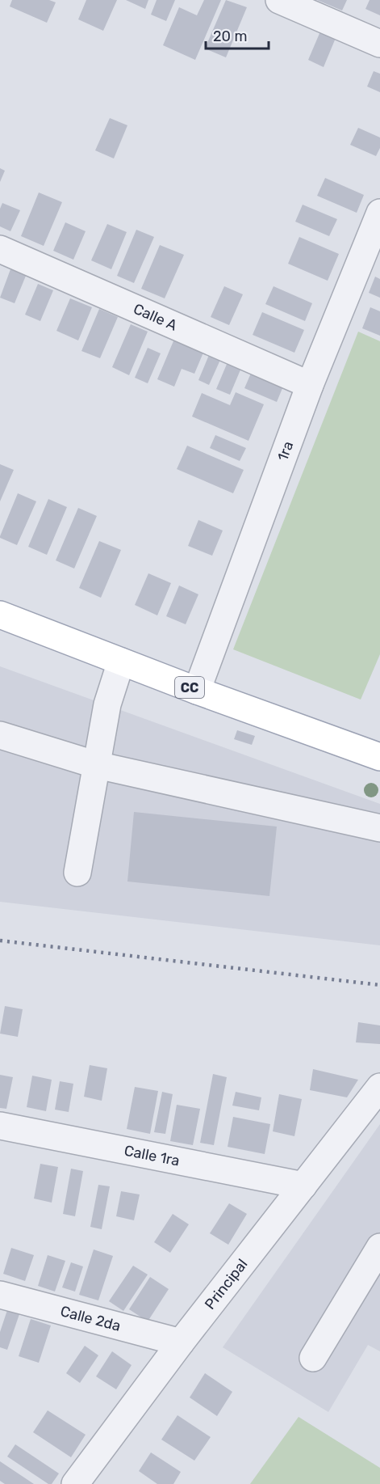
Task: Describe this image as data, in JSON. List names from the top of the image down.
{
  "streets": {
    "main road": ["CC"],
    "street": [
      "Calle A",
      "1ra",
      "Calle 1ra",
      "Principal",
      "Calle 2da"
    ]
  },
  "crossings": [
    ["Calle A", "1ra"],
    ["1ra", "CC"],
    ["Calle 1ra", "Principal"],
    ["Principal", "Calle 2da"]
  ],
  "scale_bar": "20 m"
}
